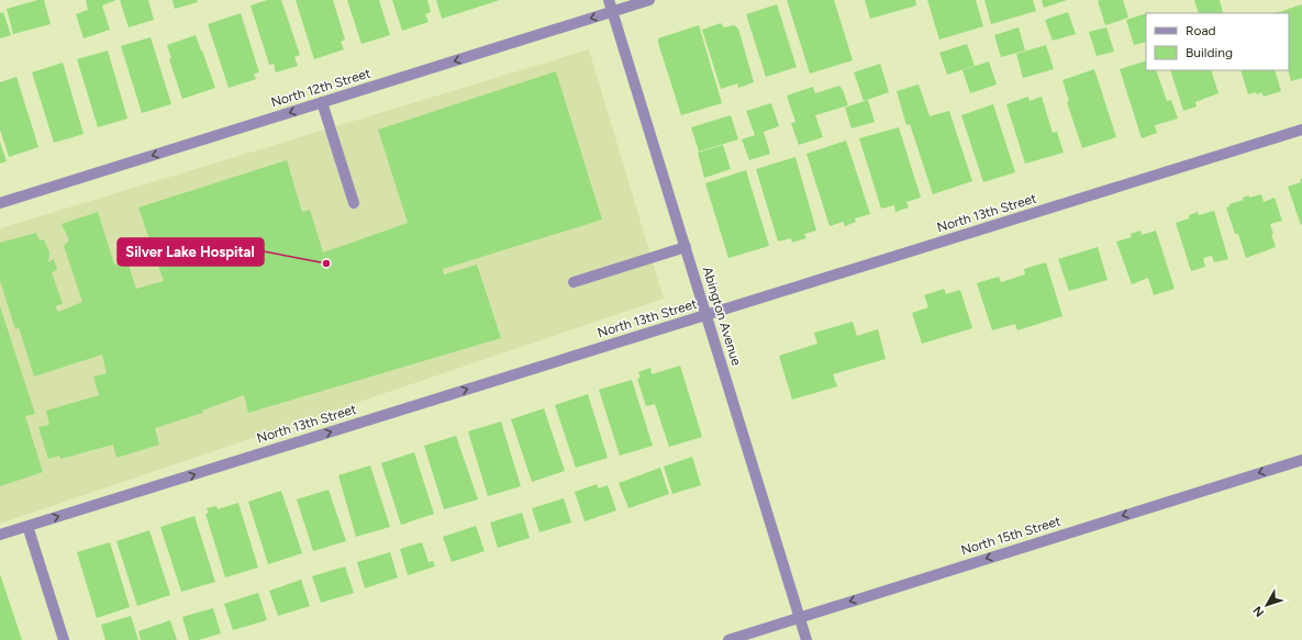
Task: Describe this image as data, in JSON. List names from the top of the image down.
{
  "streets": {
    "street": [
      "North 12th Street",
      "North 13th Street",
      "Abington Avenue",
      "North 15th Street"
    ]
  },
  "crossings": [
    ["North 12th Street", "Abington Avenue"],
    ["North 13th Street", "Abington Avenue"],
    ["Abington Avenue", "North 15th Street"]
  ],
  "one_way": ["North 12th Street", "North 13th Street", "North 15th Street"],
  "places": ["Silver Lake Hospital"],
  "legend": ["Road", "Building"],
  "north": "bottom left"
}
